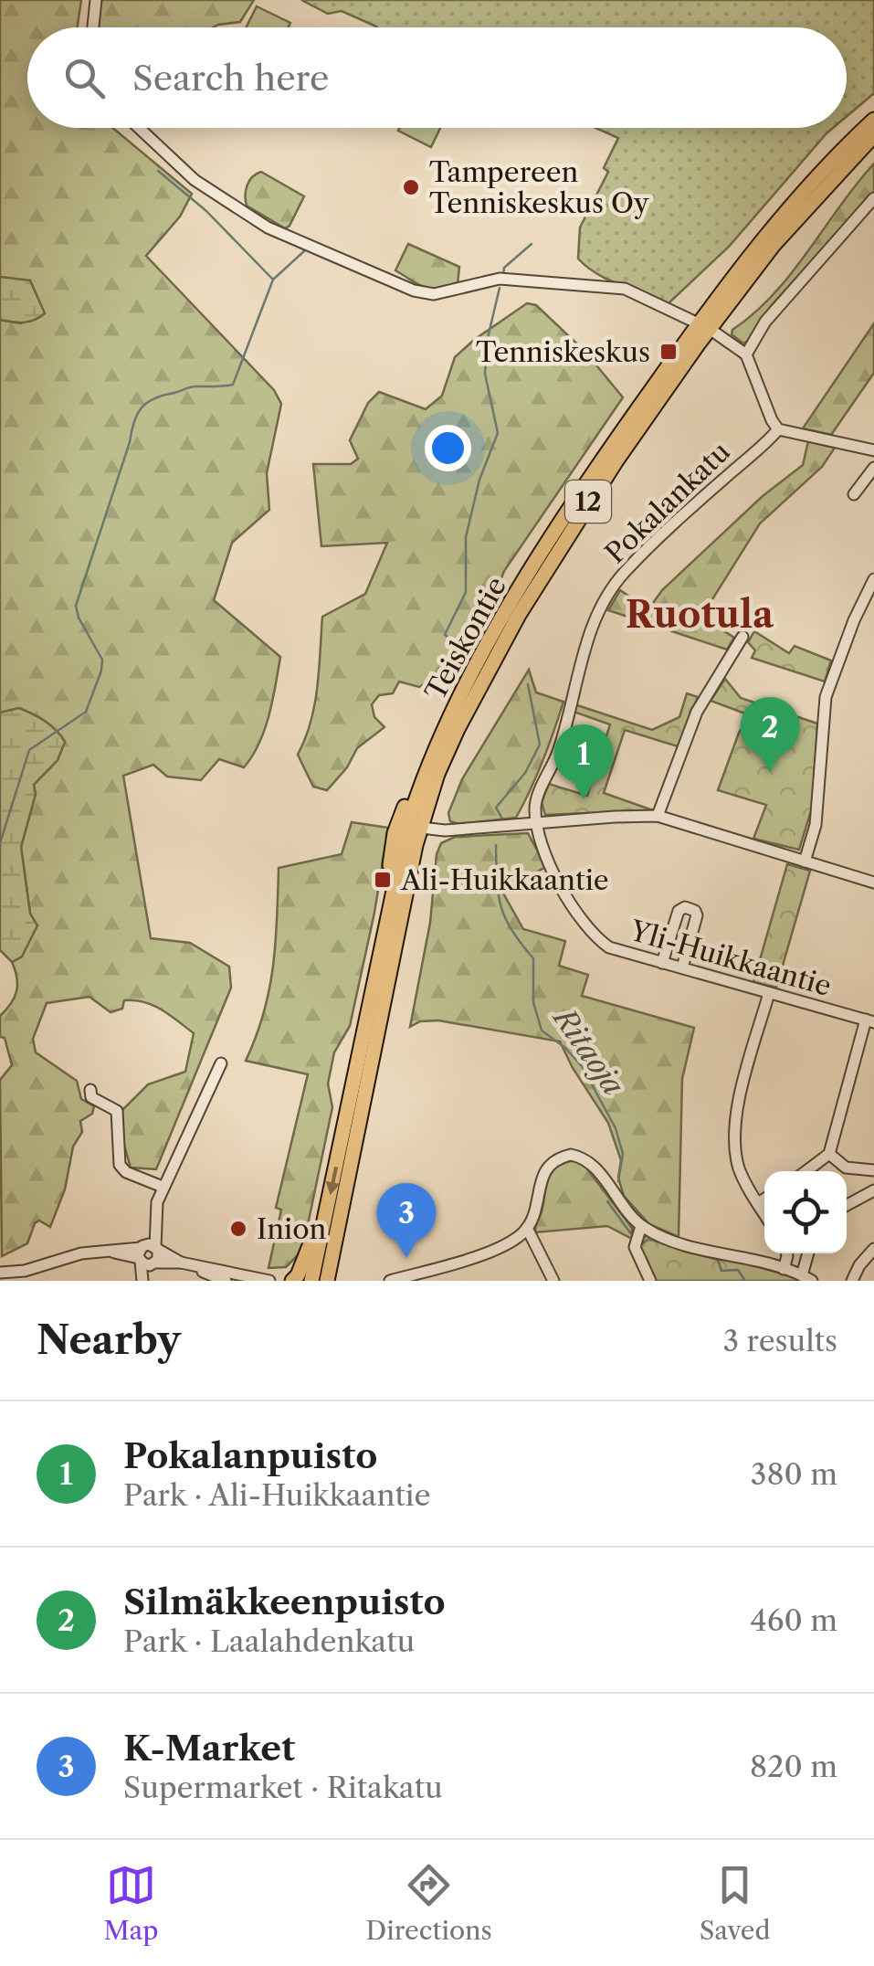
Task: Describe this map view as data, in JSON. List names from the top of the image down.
{
  "streets": {
    "highway": ["12", "Teiskontie"],
    "street": ["Pokalankatu", "Yli-Huikkaantie"]
  },
  "crossings": [
    ["12", "Teiskontie"],
    ["Pokalankatu", "Yli-Huikkaantie"]
  ],
  "districts": ["Ruotula"],
  "water": ["Ritaoja"],
  "places": {
    "other": ["Tampereen Tenniskeskus Oy", "Inion"],
    "transit": ["Tenniskeskus", "Ali-Huikkaantie"]
  },
  "page": {
    "search": "Search here",
    "pins": ["2", "1", "3"],
    "heading": ["Nearby", "3 results"],
    "list": [
      {
        "mark": "1",
        "name": "Pokalanpuisto",
        "note": "Park · Ali-Huikkaantie",
        "value": "380 m"
      },
      {
        "mark": "2",
        "name": "Silmäkkeenpuisto",
        "note": "Park · Laalahdenkatu",
        "value": "460 m"
      },
      {
        "mark": "3",
        "name": "K-Market",
        "note": "Supermarket · Ritakatu",
        "value": "820 m"
      }
    ],
    "nav": ["Map", "Directions", "Saved"]
  }
}
